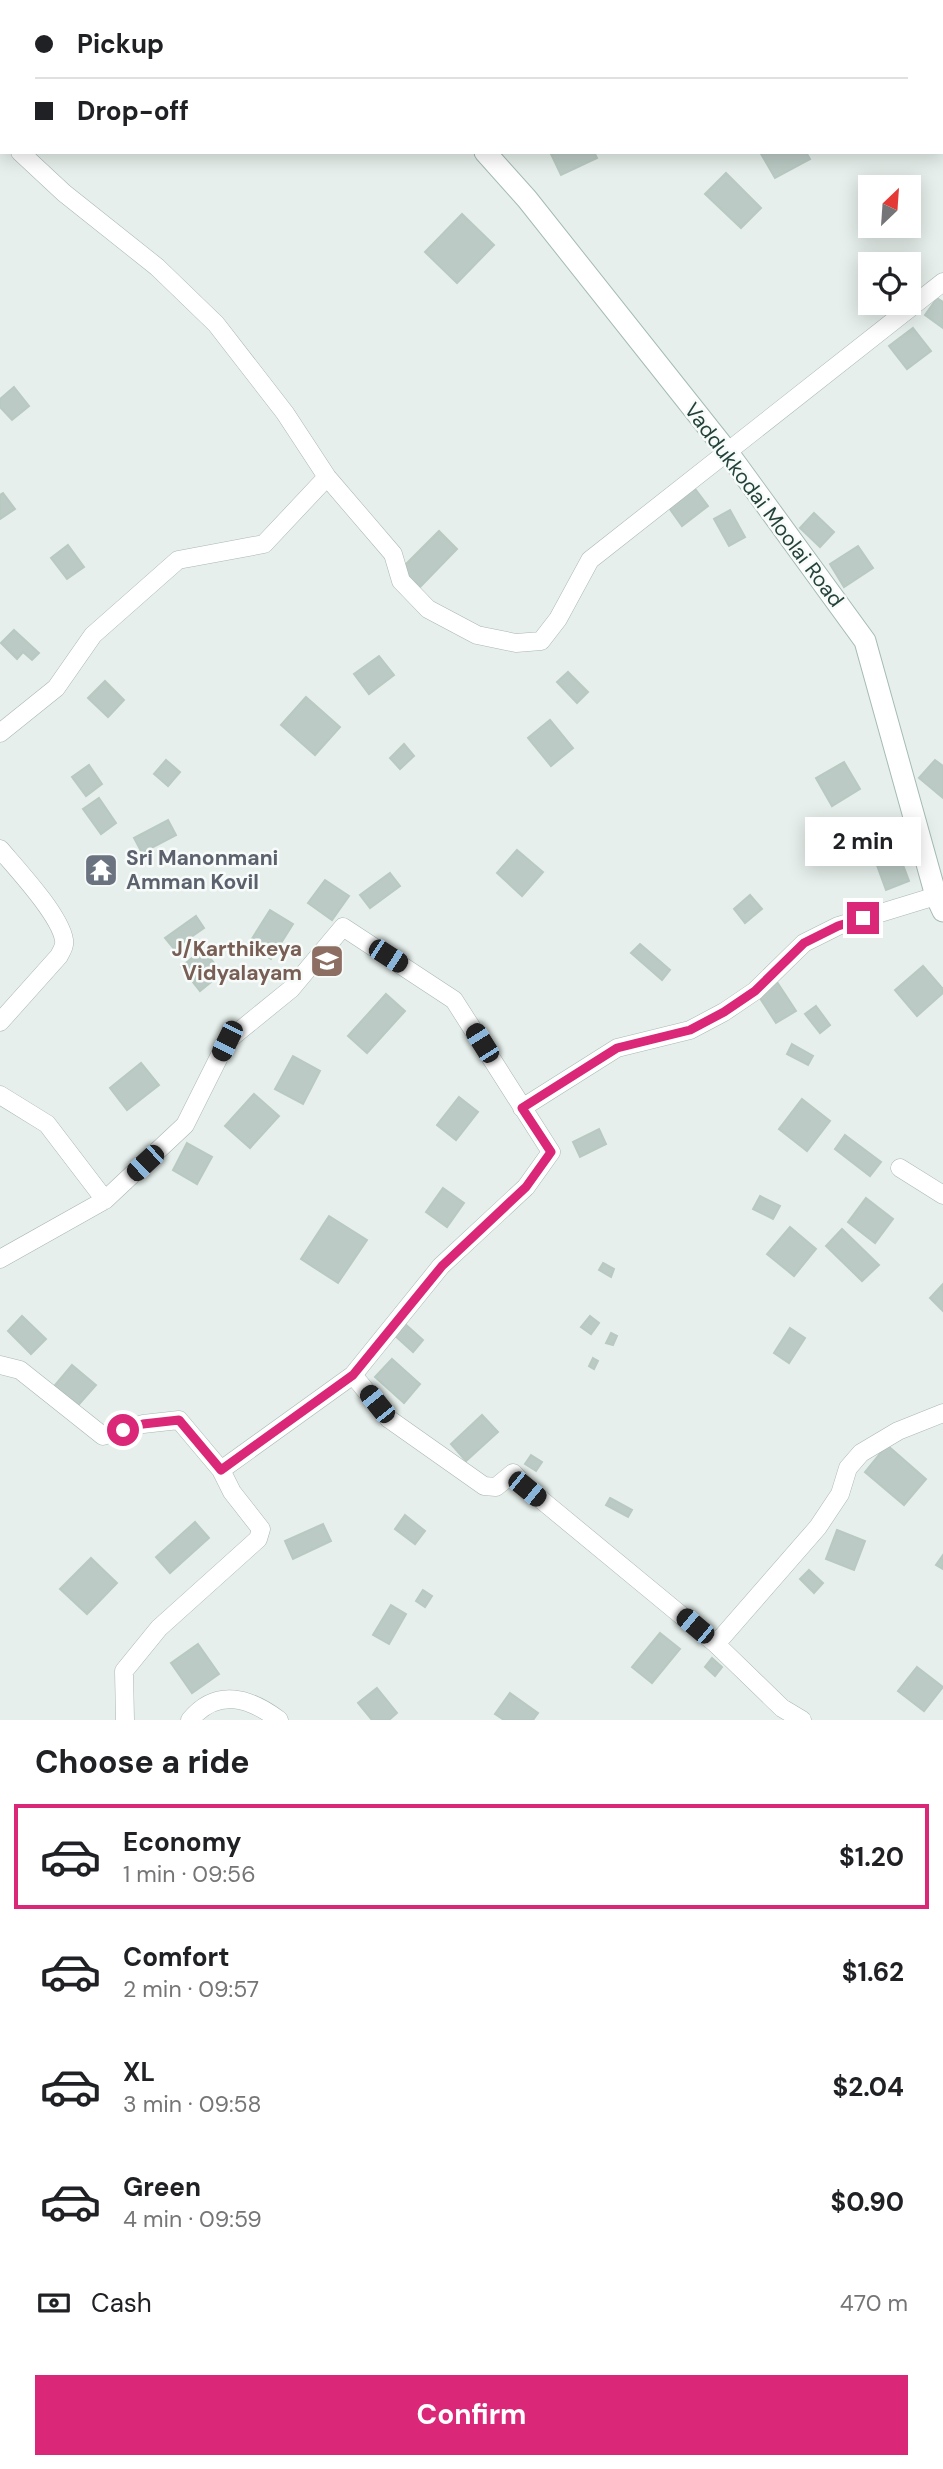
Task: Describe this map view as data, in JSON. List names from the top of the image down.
{
  "streets": {
    "street": ["Vaddukkodai Moolai Road"]
  },
  "places": {
    "temple": ["Sri Manonmani Amman Kovil"],
    "school or university": ["J/Karthikeya Vidyalayam"]
  },
  "north": "top right",
  "page": {
    "banner": ["Pickup", "Drop-off"],
    "bubble": "2 min",
    "heading": "Choose a ride",
    "list": [
      {
        "name": "Economy",
        "note": "1 min · 09:56",
        "value": "$1.20"
      },
      {
        "name": "Comfort",
        "note": "2 min · 09:57",
        "value": "$1.62"
      },
      {
        "name": "XL",
        "note": "3 min · 09:58",
        "value": "$2.04"
      },
      {
        "name": "Green",
        "note": "4 min · 09:59",
        "value": "$0.90"
      }
    ],
    "pay": ["Cash", "470 m"],
    "buttons": "Confirm"
  }
}
